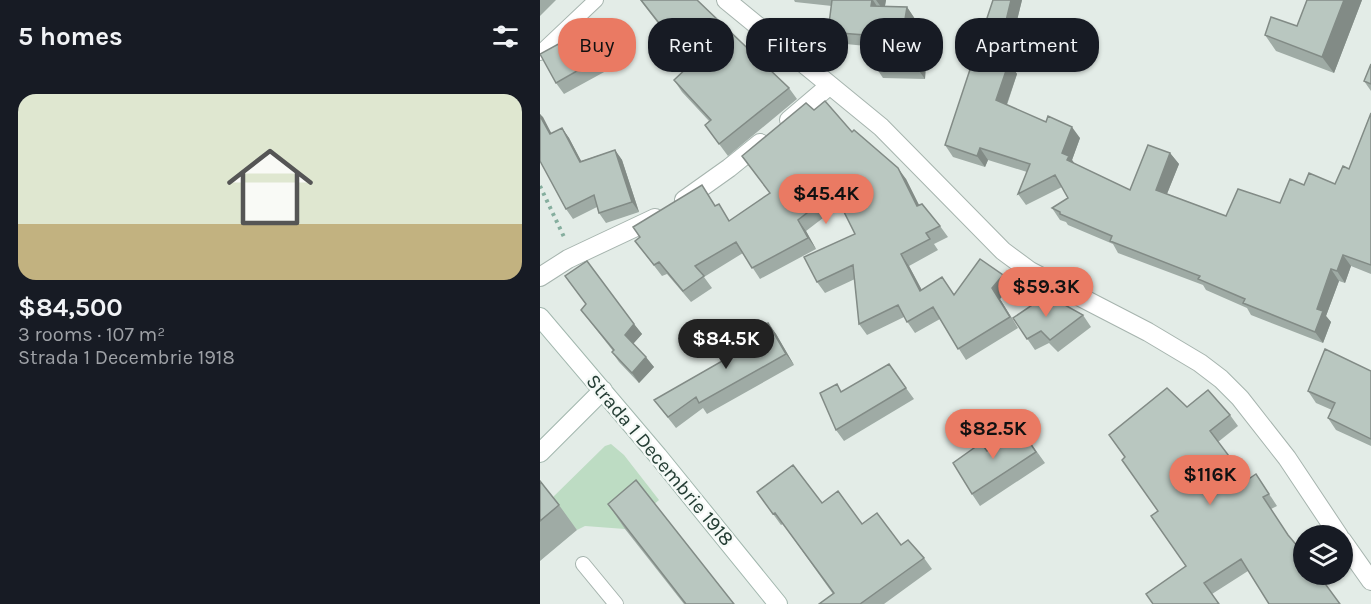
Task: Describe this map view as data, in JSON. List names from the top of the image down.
{
  "streets": {
    "street": ["Strada 1 Decembrie 1918"]
  },
  "page": {
    "heading": "5 homes",
    "chip": [
      "Buy",
      "Rent",
      "Filters",
      "New",
      "Apartment"
    ],
    "list": [
      {
        "name": "$84,500",
        "note": "3 rooms · 107 m² · Strada 1 Decembrie 1918"
      }
    ],
    "price": [
      "$45.4K",
      "$59.3K",
      "$84.5K",
      "$82.5K",
      "$116K"
    ]
  }
}
